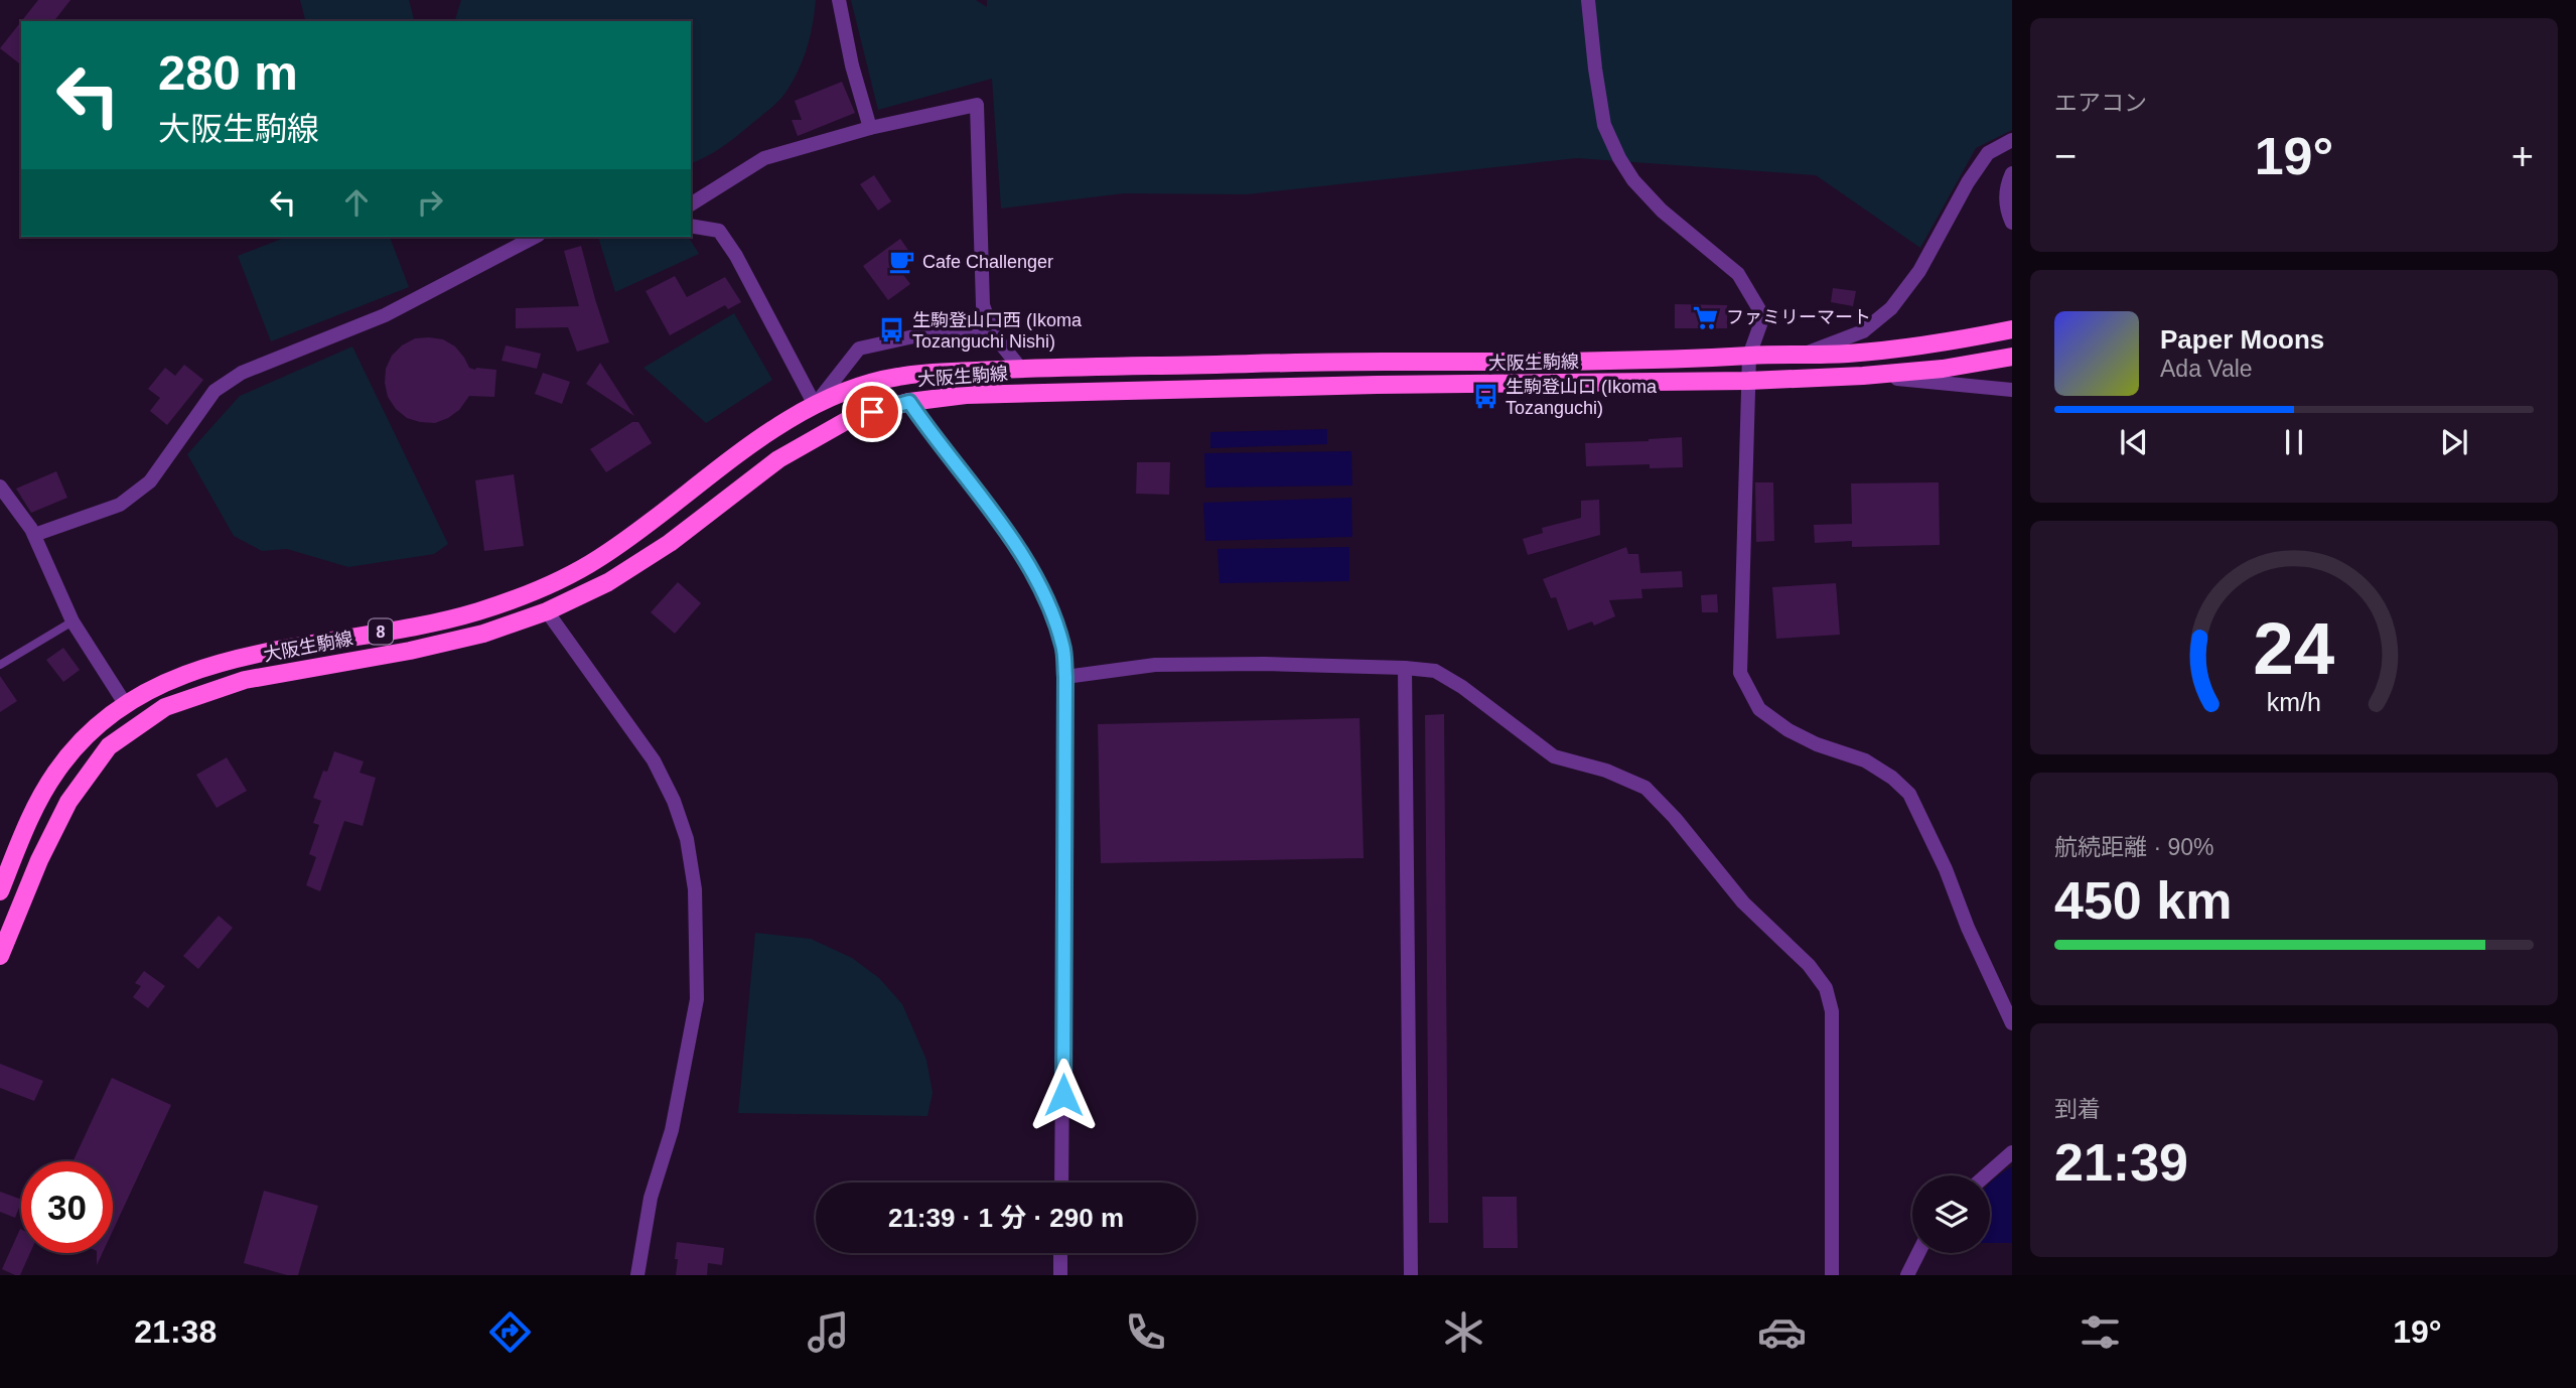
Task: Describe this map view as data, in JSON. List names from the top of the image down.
{
  "streets": {
    "main road": ["大阪生駒線", "8"]
  },
  "places": {
    "cafe": ["Cafe Challenger"],
    "supermarket": ["ファミリーマート"],
    "bus stop": ["生駒登山口西 (Ikoma Tozanguchi Nishi)", "生駒登山口 (Ikoma Tozanguchi)"]
  },
  "page": {
    "tile": [
      "エアコン",
      ["航続距離 · 90%", "450 km"],
      ["到着", "21:39"]
    ],
    "turn": ["280 m", "大阪生駒線"],
    "heat": ["−", "19°", "+"],
    "song": ["Paper Moons", "Ada Vale"],
    "limit": "30",
    "trip": "21:39 · 1 分 · 290 m",
    "tabs": ["21:38", "19°"],
    "gauge": ["24", "km/h"]
  }
}
